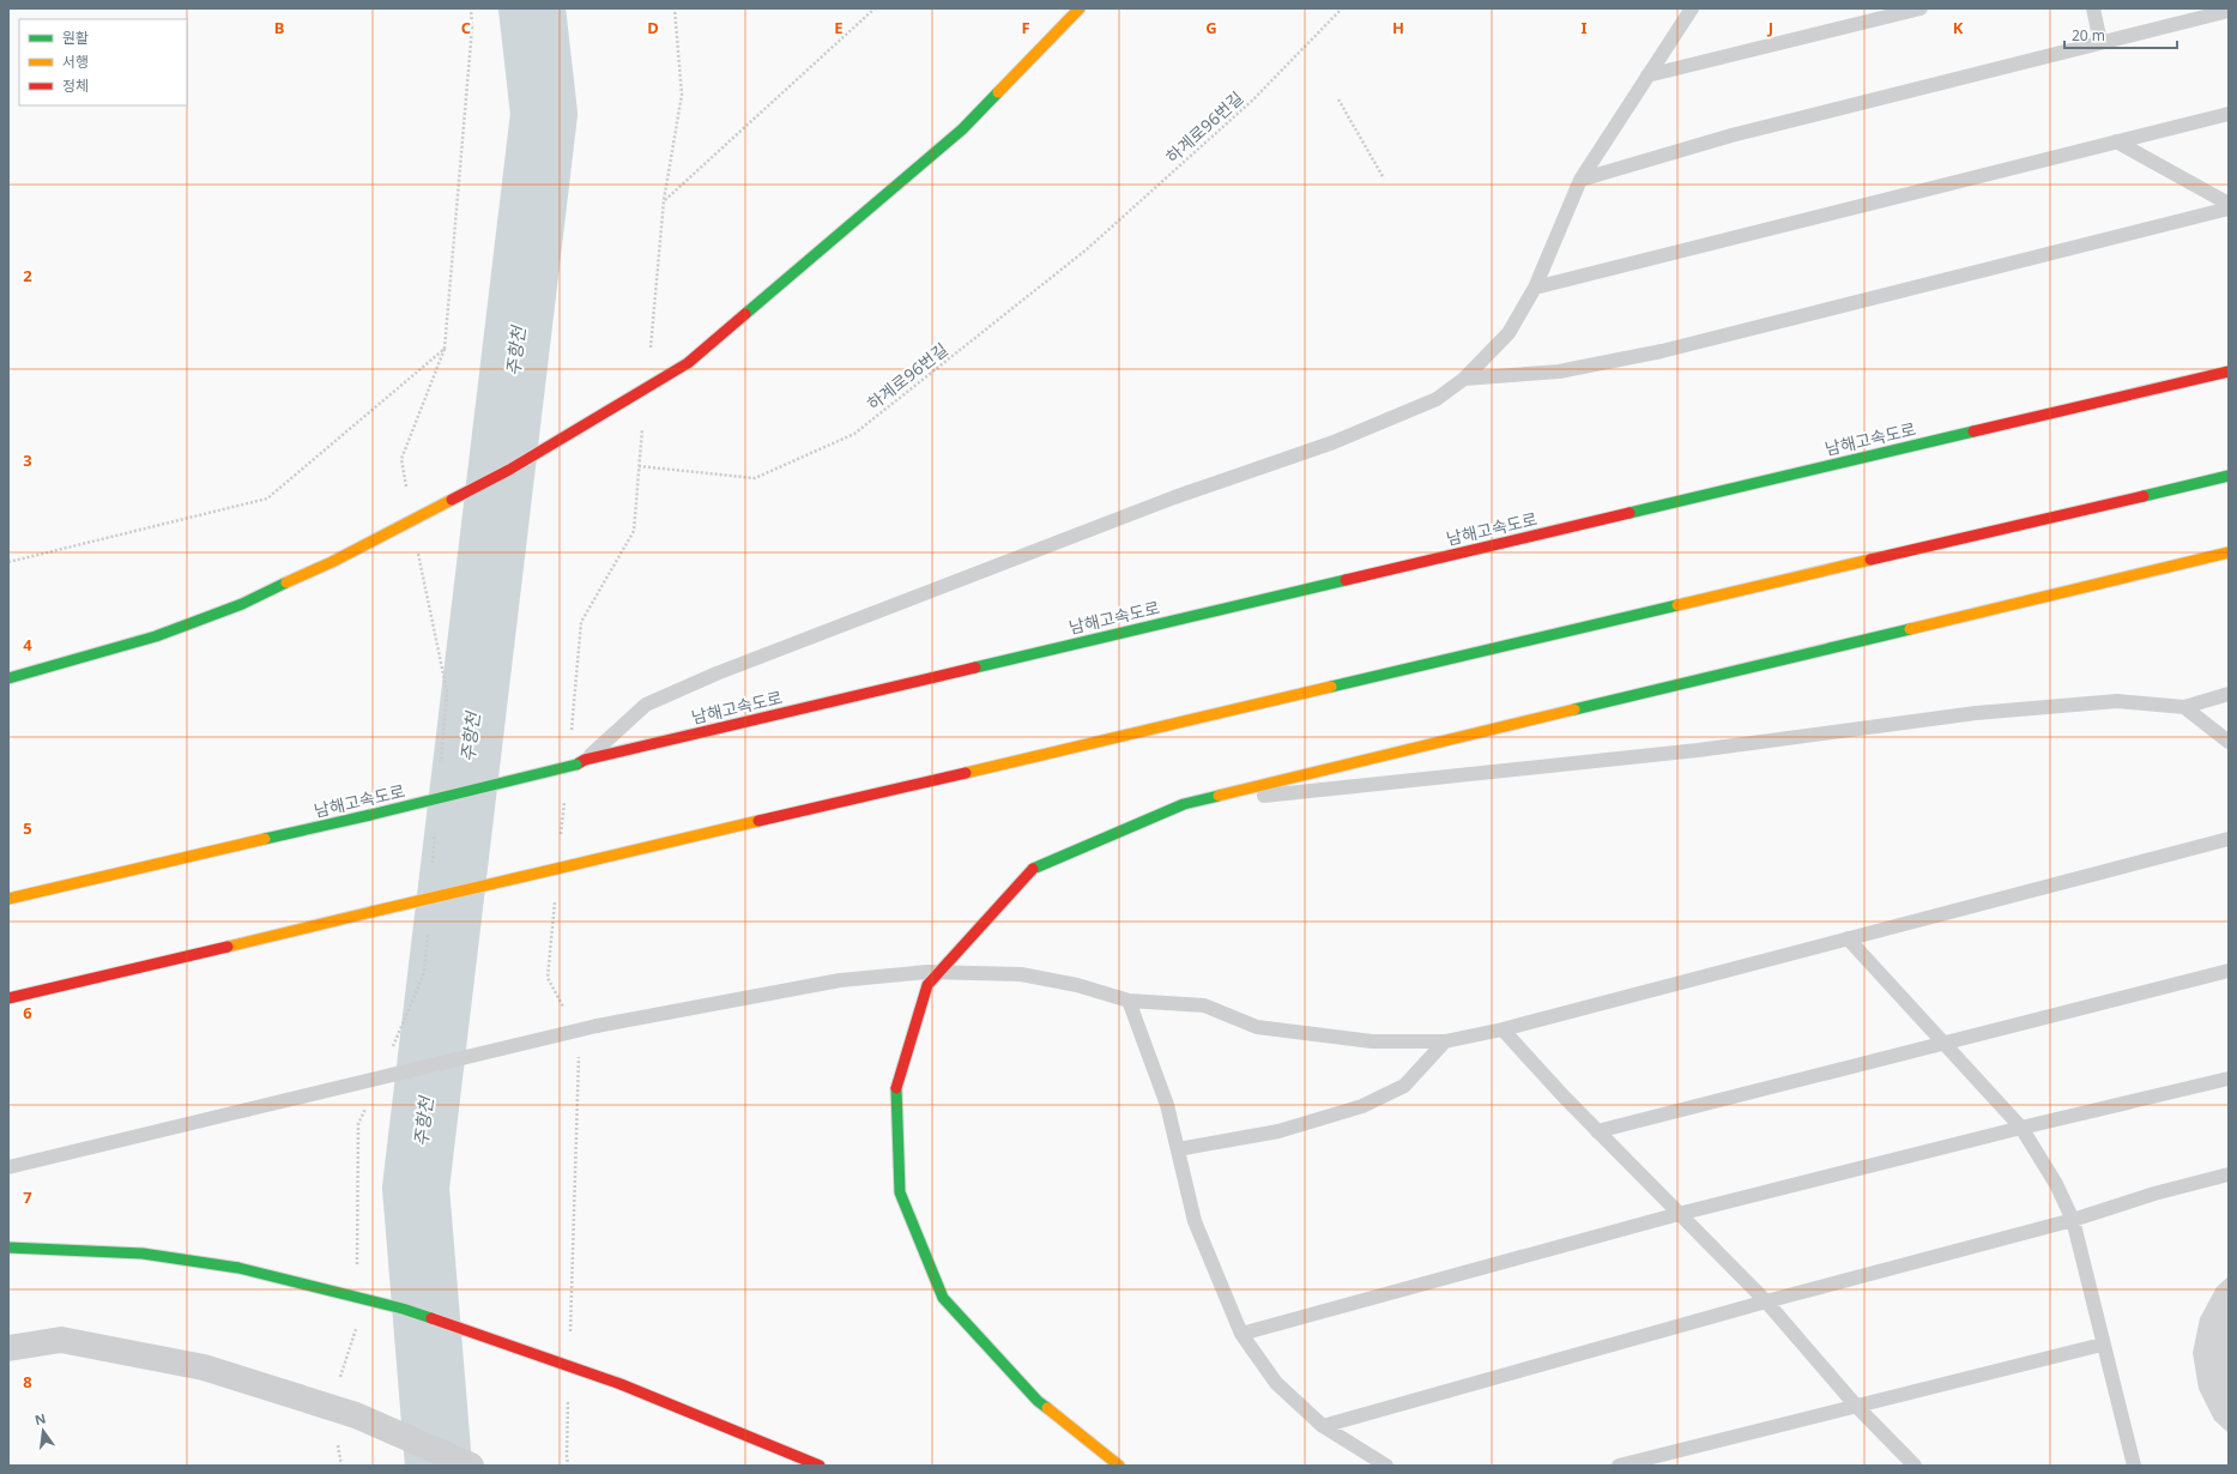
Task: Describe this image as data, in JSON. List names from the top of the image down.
{
  "streets": {
    "highway": ["남해고속도로"],
    "path": ["하계로96번길"]
  },
  "water": ["주항천"],
  "legend": ["원활", "서행", "정체"],
  "scale_bar": "20 m",
  "north": "top",
  "grid": {
    "columns": [
      "B",
      "C",
      "D",
      "E",
      "F",
      "G",
      "H",
      "I",
      "J",
      "K"
    ],
    "rows": [
      "2",
      "3",
      "4",
      "5",
      "6",
      "7",
      "8"
    ]
  }
}
